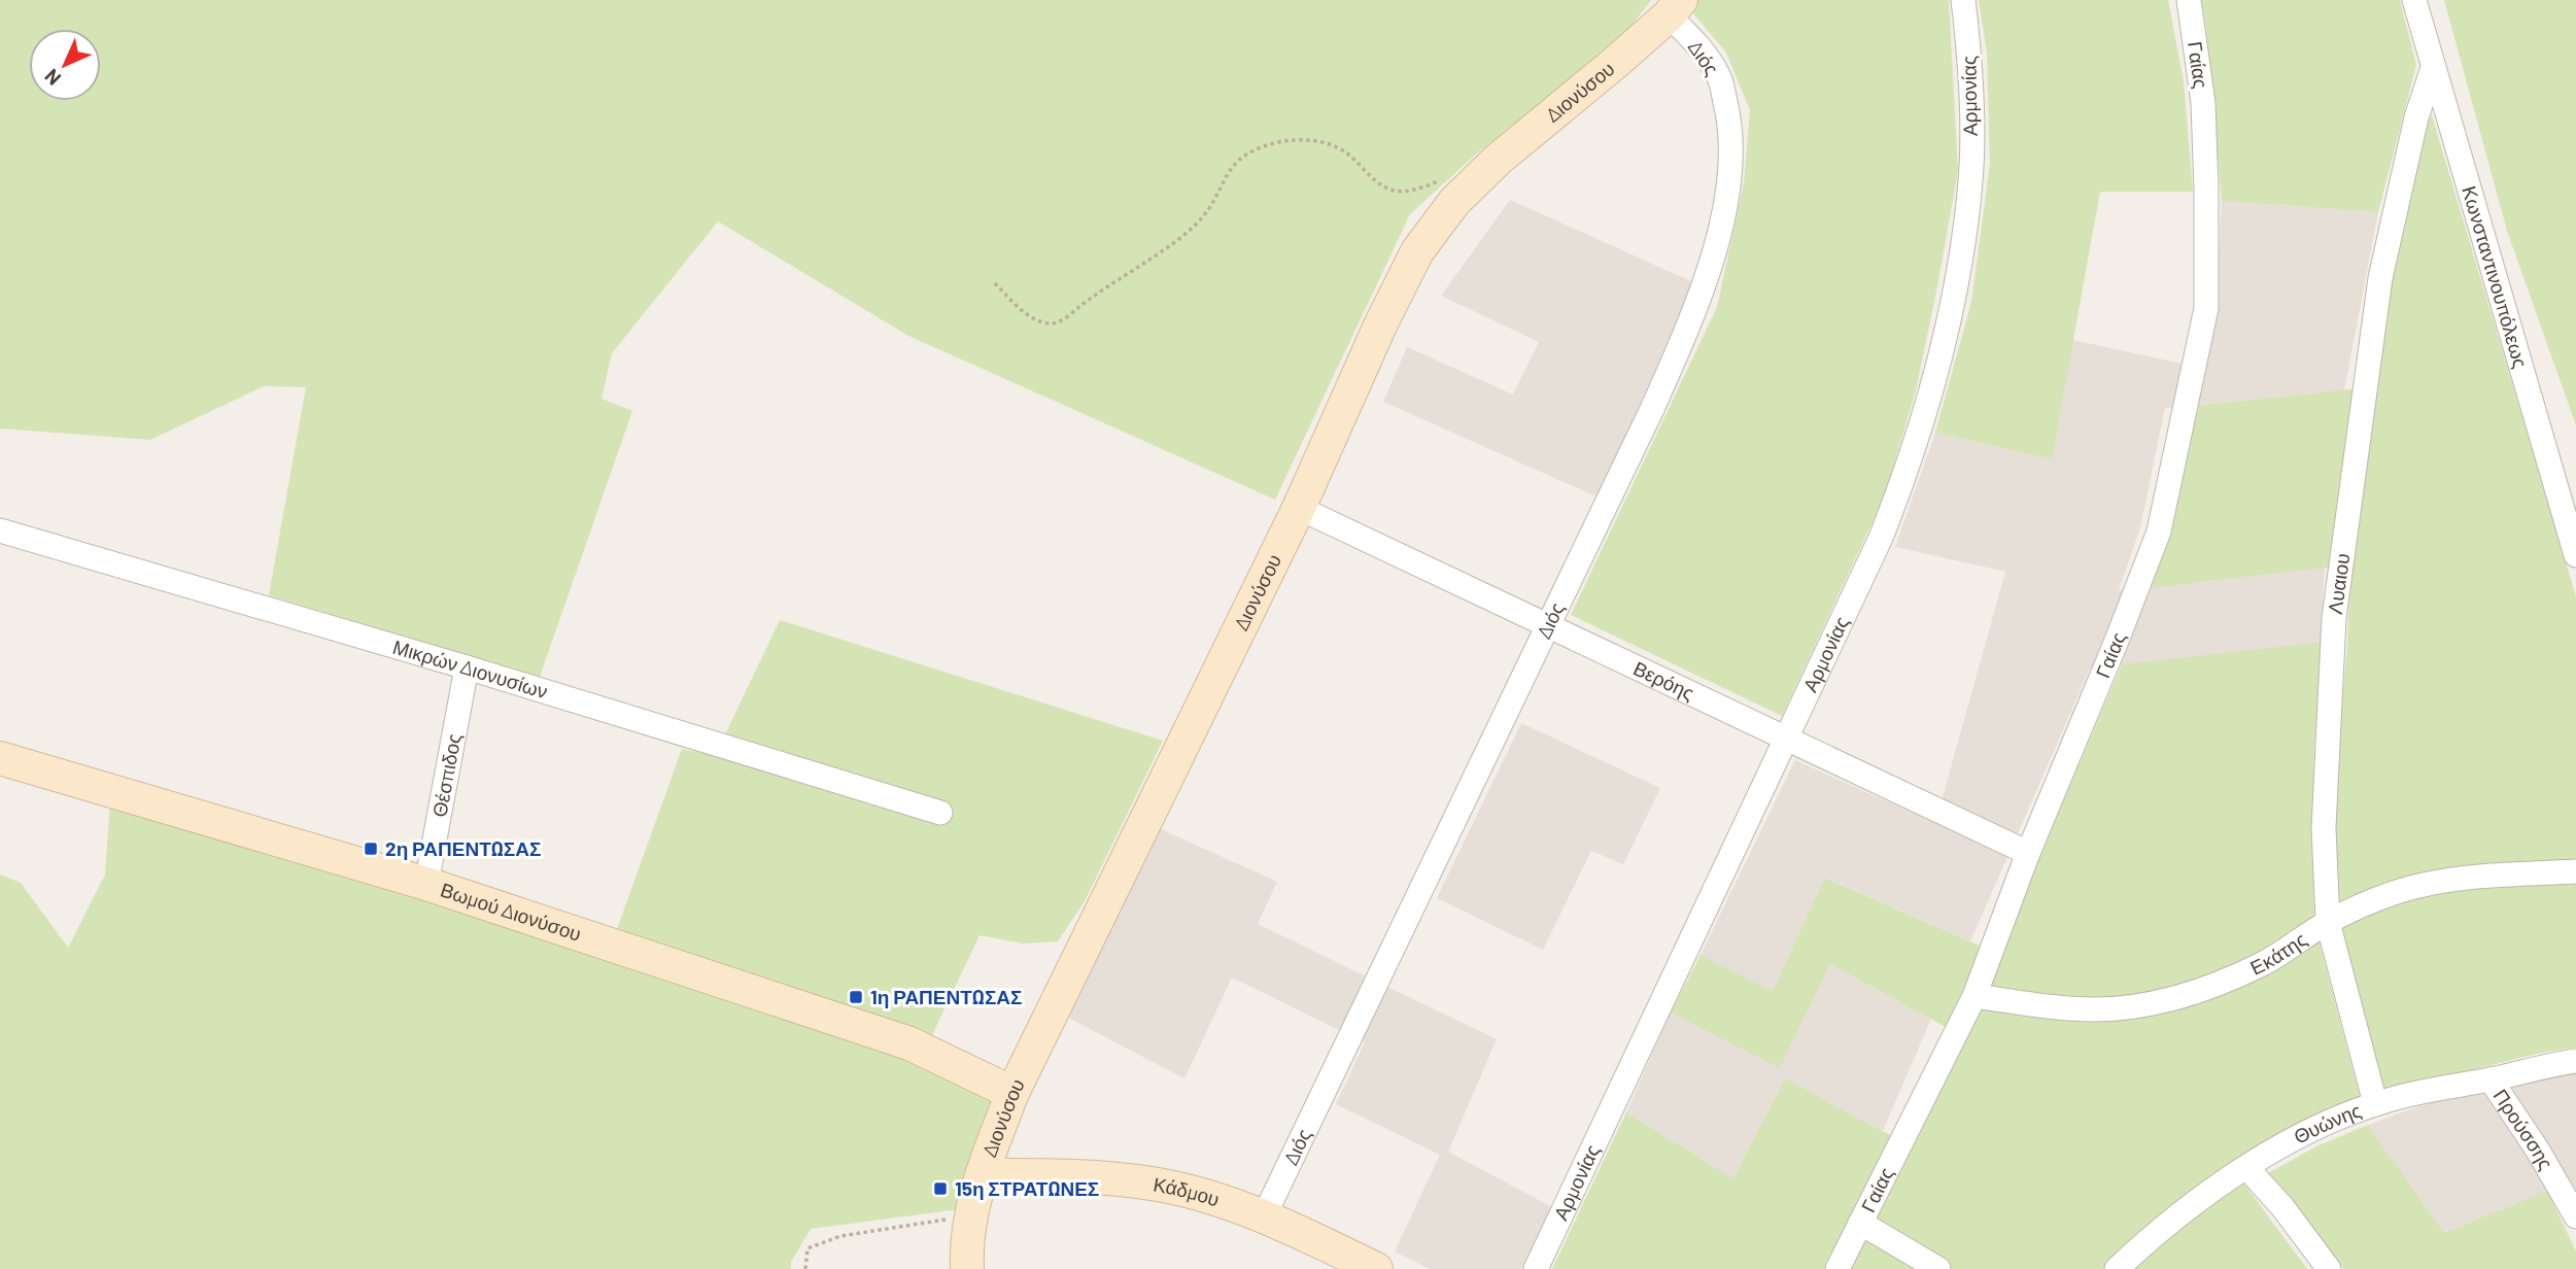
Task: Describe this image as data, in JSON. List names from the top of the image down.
{
  "streets": {
    "street": [
      "Διός",
      "Γαίας",
      "Διονύσου",
      "Αρμονίας",
      "Κωνσταντινουπόλεως",
      "Λυαιου",
      "Μικρών Διονυσίων",
      "Βερόης",
      "Θέσπιδος",
      "Βωμού Διονύσου",
      "Εκάτης",
      "Θυώνης",
      "Προύσσης",
      "Κάδμου"
    ]
  },
  "crossings": [
    ["Διός", "Διονύσου"],
    ["Διός", "Βερόης"],
    ["Διός", "Κάδμου"],
    ["Γαίας", "Βερόης"],
    ["Γαίας", "Εκάτης"],
    ["Διονύσου", "Βερόης"],
    ["Διονύσου", "Βωμού Διονύσου"],
    ["Διονύσου", "Κάδμου"],
    ["Αρμονίας", "Βερόης"],
    ["Κωνσταντινουπόλεως", "Λυαιου"],
    ["Λυαιου", "Εκάτης"],
    ["Λυαιου", "Θυώνης"],
    ["Μικρών Διονυσίων", "Θέσπιδος"],
    ["Θέσπιδος", "Βωμού Διονύσου"],
    ["Θυώνης", "Προύσσης"]
  ],
  "places": {
    "transit": ["2η ΡΑΠΕΝΤΩΣΑΣ", "1η ΡΑΠΕΝΤΩΣΑΣ", "15η ΣΤΡΑΤΩΝΕΣ"]
  },
  "north": "bottom left"
}
